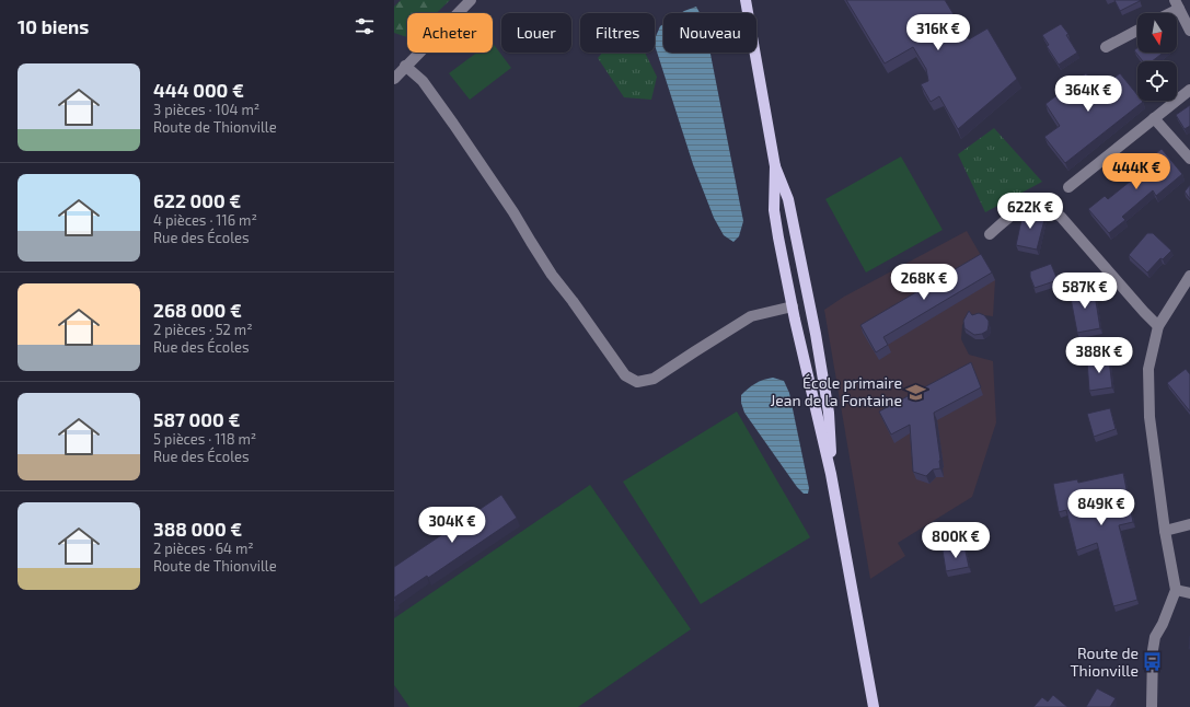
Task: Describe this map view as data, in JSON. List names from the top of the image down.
{
  "places": {
    "school or university": ["École primaire Jean de la Fontaine"],
    "bus stop": ["Route de Thionville"]
  },
  "north": "bottom",
  "page": {
    "heading": "10 biens",
    "chip": [
      "Acheter",
      "Louer",
      "Filtres",
      "Nouveau"
    ],
    "price": [
      "316K €",
      "364K €",
      "444K €",
      "622K €",
      "268K €",
      "587K €",
      "388K €",
      "849K €",
      "304K €",
      "800K €"
    ],
    "list": [
      {
        "name": "444 000 €",
        "note": "3 pièces · 104 m² · Route de Thionville"
      },
      {
        "name": "622 000 €",
        "note": "4 pièces · 116 m² · Rue des Écoles"
      },
      {
        "name": "268 000 €",
        "note": "2 pièces · 52 m² · Rue des Écoles"
      },
      {
        "name": "587 000 €",
        "note": "5 pièces · 118 m² · Rue des Écoles"
      },
      {
        "name": "388 000 €",
        "note": "2 pièces · 64 m² · Route de Thionville"
      }
    ]
  }
}
